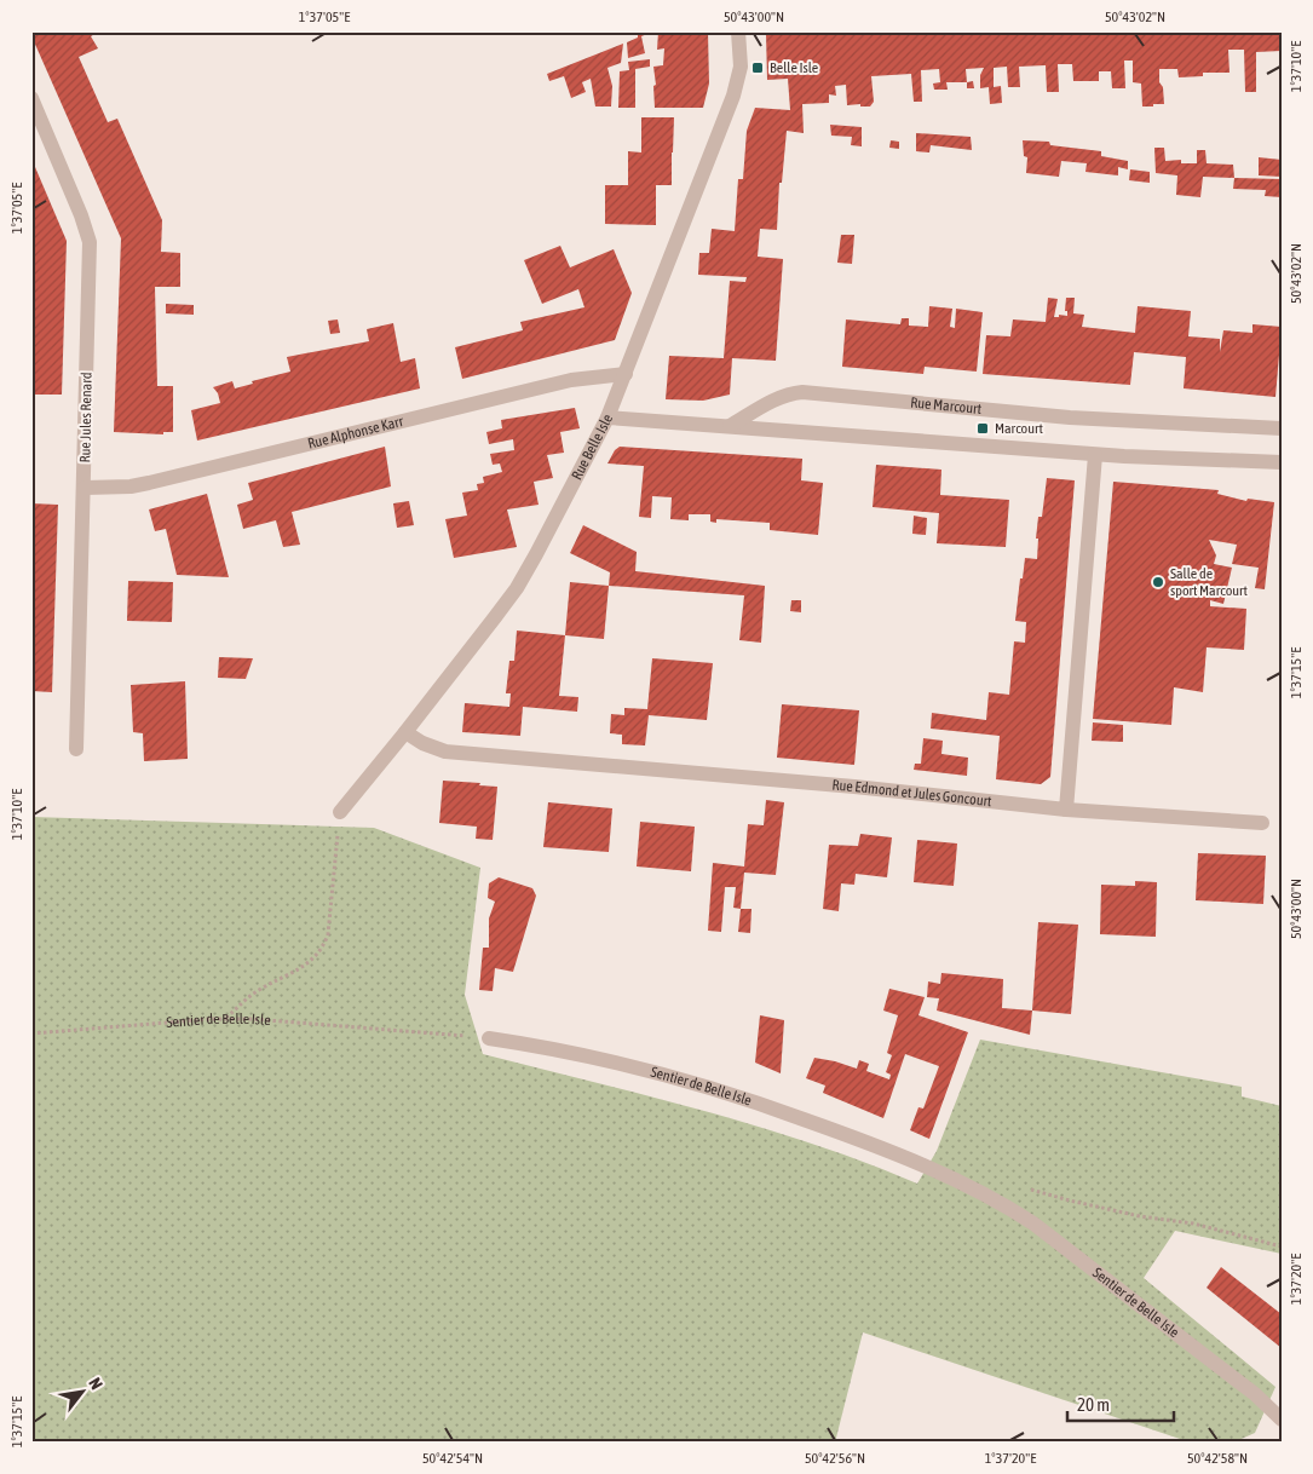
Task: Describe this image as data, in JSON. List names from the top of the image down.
{
  "streets": {
    "street": [
      "Rue Marcourt",
      "Rue Jules Renard",
      "Rue Alphonse Karr",
      "Rue Belle Isle",
      "Rue Edmond et Jules Goncourt",
      "Sentier de Belle Isle"
    ]
  },
  "crossings": [
    ["Rue Jules Renard", "Rue Alphonse Karr"],
    ["Rue Alphonse Karr", "Rue Belle Isle"],
    ["Rue Belle Isle", "Rue Edmond et Jules Goncourt"]
  ],
  "places": {
    "transit": ["Belle Isle", "Marcourt"],
    "other": ["Salle de sport Marcourt"]
  },
  "scale_bar": "20 m",
  "north": "top right",
  "coordinates": [
    "1°37'05\"E",
    "50°43'00\"N",
    "50°43'02\"N",
    "1°37'10\"E",
    "1°37'15\"E",
    "1°37'20\"E",
    "50°42'54\"N",
    "50°42'56\"N",
    "50°42'58\"N"
  ]
}
